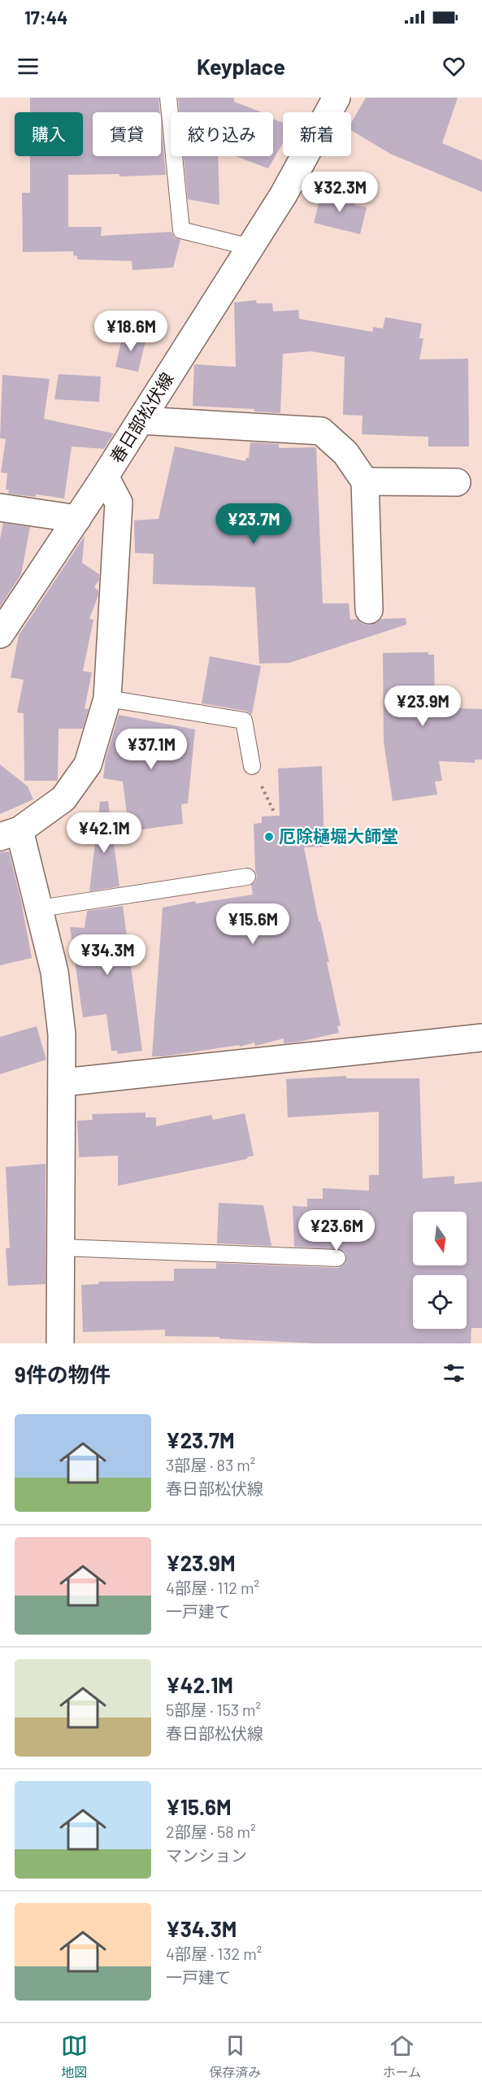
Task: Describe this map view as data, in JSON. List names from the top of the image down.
{
  "streets": {
    "street": ["春日部松伏線"]
  },
  "places": ["厄除樋堀大師堂"],
  "north": "bottom",
  "page": {
    "status": "17:44",
    "header": "Keyplace",
    "chip": [
      "購入",
      "賃貸",
      "絞り込み",
      "新着"
    ],
    "price": [
      "¥32.3M",
      "¥18.6M",
      "¥23.7M",
      "¥23.9M",
      "¥37.1M",
      "¥42.1M",
      "¥15.6M",
      "¥34.3M",
      "¥23.6M"
    ],
    "heading": "9件の物件",
    "list": [
      {
        "name": "¥23.7M",
        "note": "3部屋 · 83 m² · 春日部松伏線"
      },
      {
        "name": "¥23.9M",
        "note": "4部屋 · 112 m² · 一戸建て"
      },
      {
        "name": "¥42.1M",
        "note": "5部屋 · 153 m² · 春日部松伏線"
      },
      {
        "name": "¥15.6M",
        "note": "2部屋 · 58 m² · マンション"
      },
      {
        "name": "¥34.3M",
        "note": "4部屋 · 132 m² · 一戸建て"
      }
    ],
    "tabs": ["地図", "保存済み", "ホーム"]
  }
}
